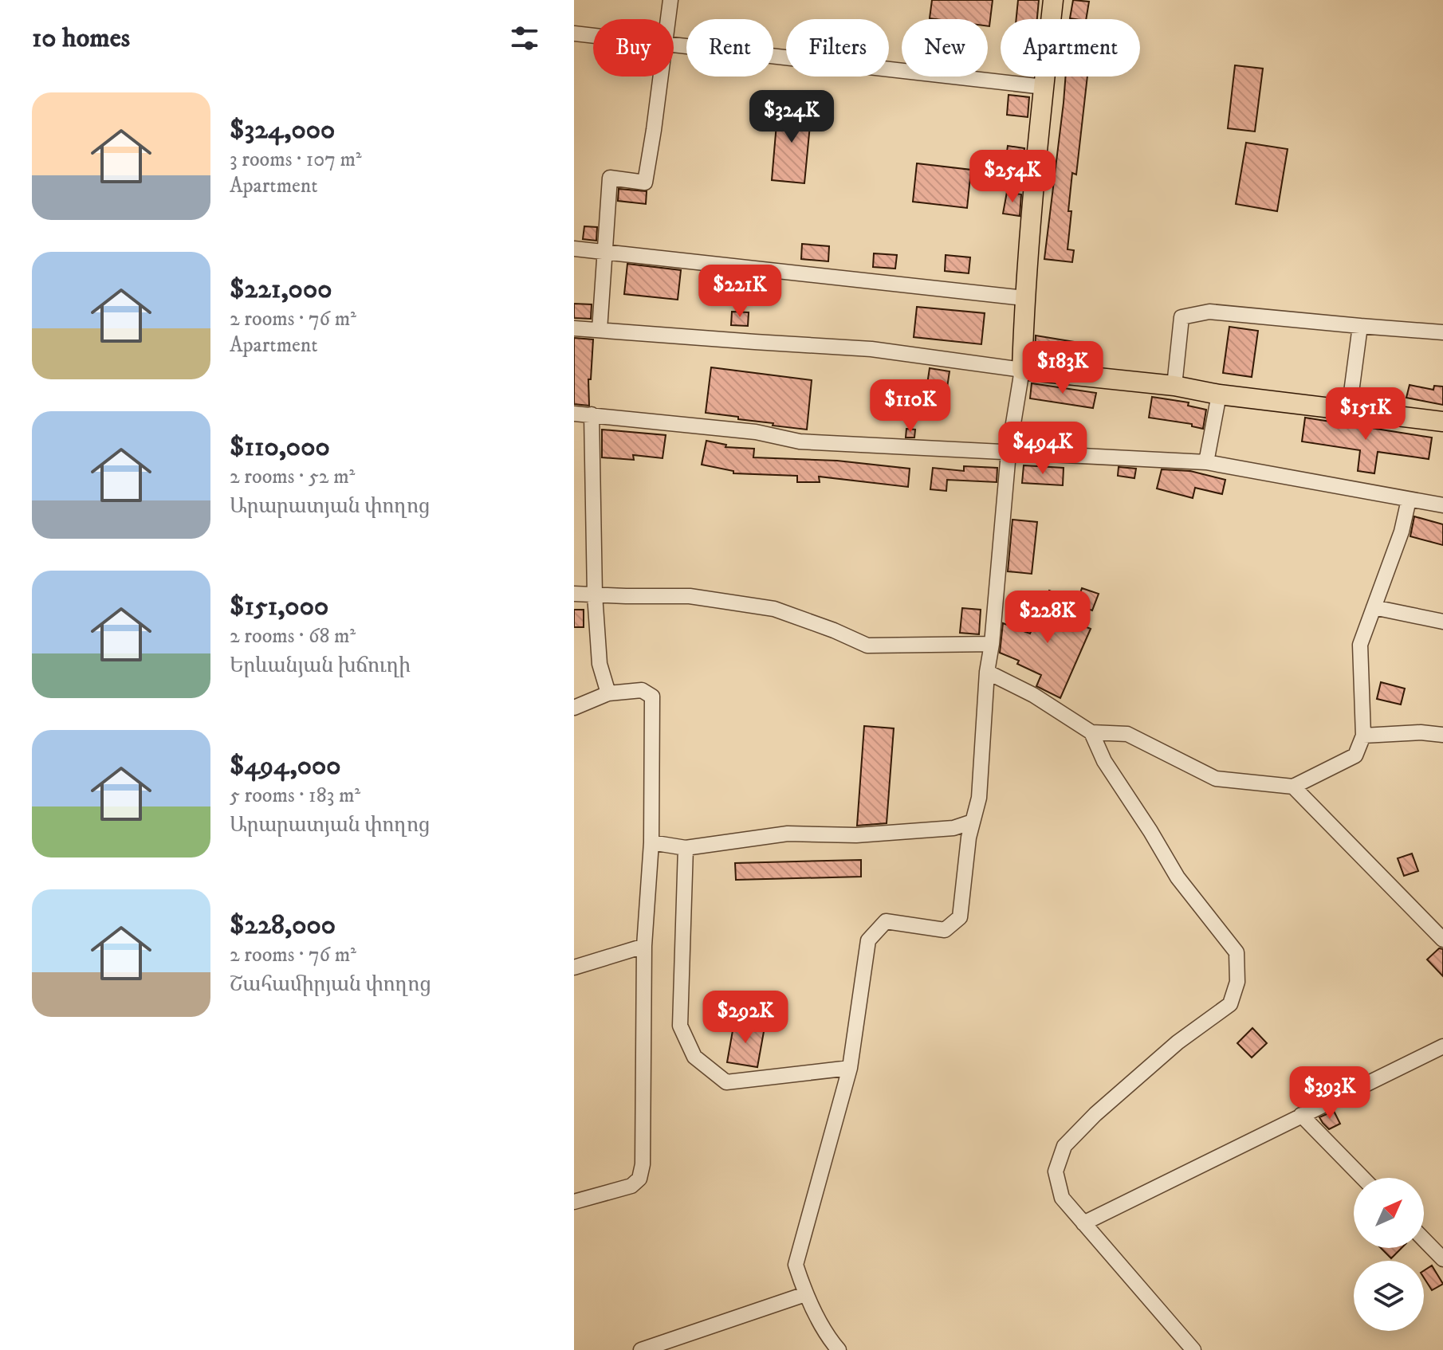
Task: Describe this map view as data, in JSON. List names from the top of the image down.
{
  "north": "top right",
  "page": {
    "heading": "10 homes",
    "chip": [
      "Buy",
      "Rent",
      "Filters",
      "New",
      "Apartment"
    ],
    "list": [
      {
        "name": "$324,000",
        "note": "3 rooms · 107 m² · Apartment"
      },
      {
        "name": "$221,000",
        "note": "2 rooms · 76 m² · Apartment"
      },
      {
        "name": "$110,000",
        "note": "2 rooms · 52 m² · Արարատյան փողոց"
      },
      {
        "name": "$151,000",
        "note": "2 rooms · 68 m² · Երևանյան խճուղի"
      },
      {
        "name": "$494,000",
        "note": "5 rooms · 183 m² · Արարատյան փողոց"
      },
      {
        "name": "$228,000",
        "note": "2 rooms · 76 m² · Շահամիրյան փողոց"
      }
    ],
    "price": [
      "$324K",
      "$254K",
      "$221K",
      "$183K",
      "$110K",
      "$151K",
      "$494K",
      "$228K",
      "$292K",
      "$393K"
    ]
  }
}
